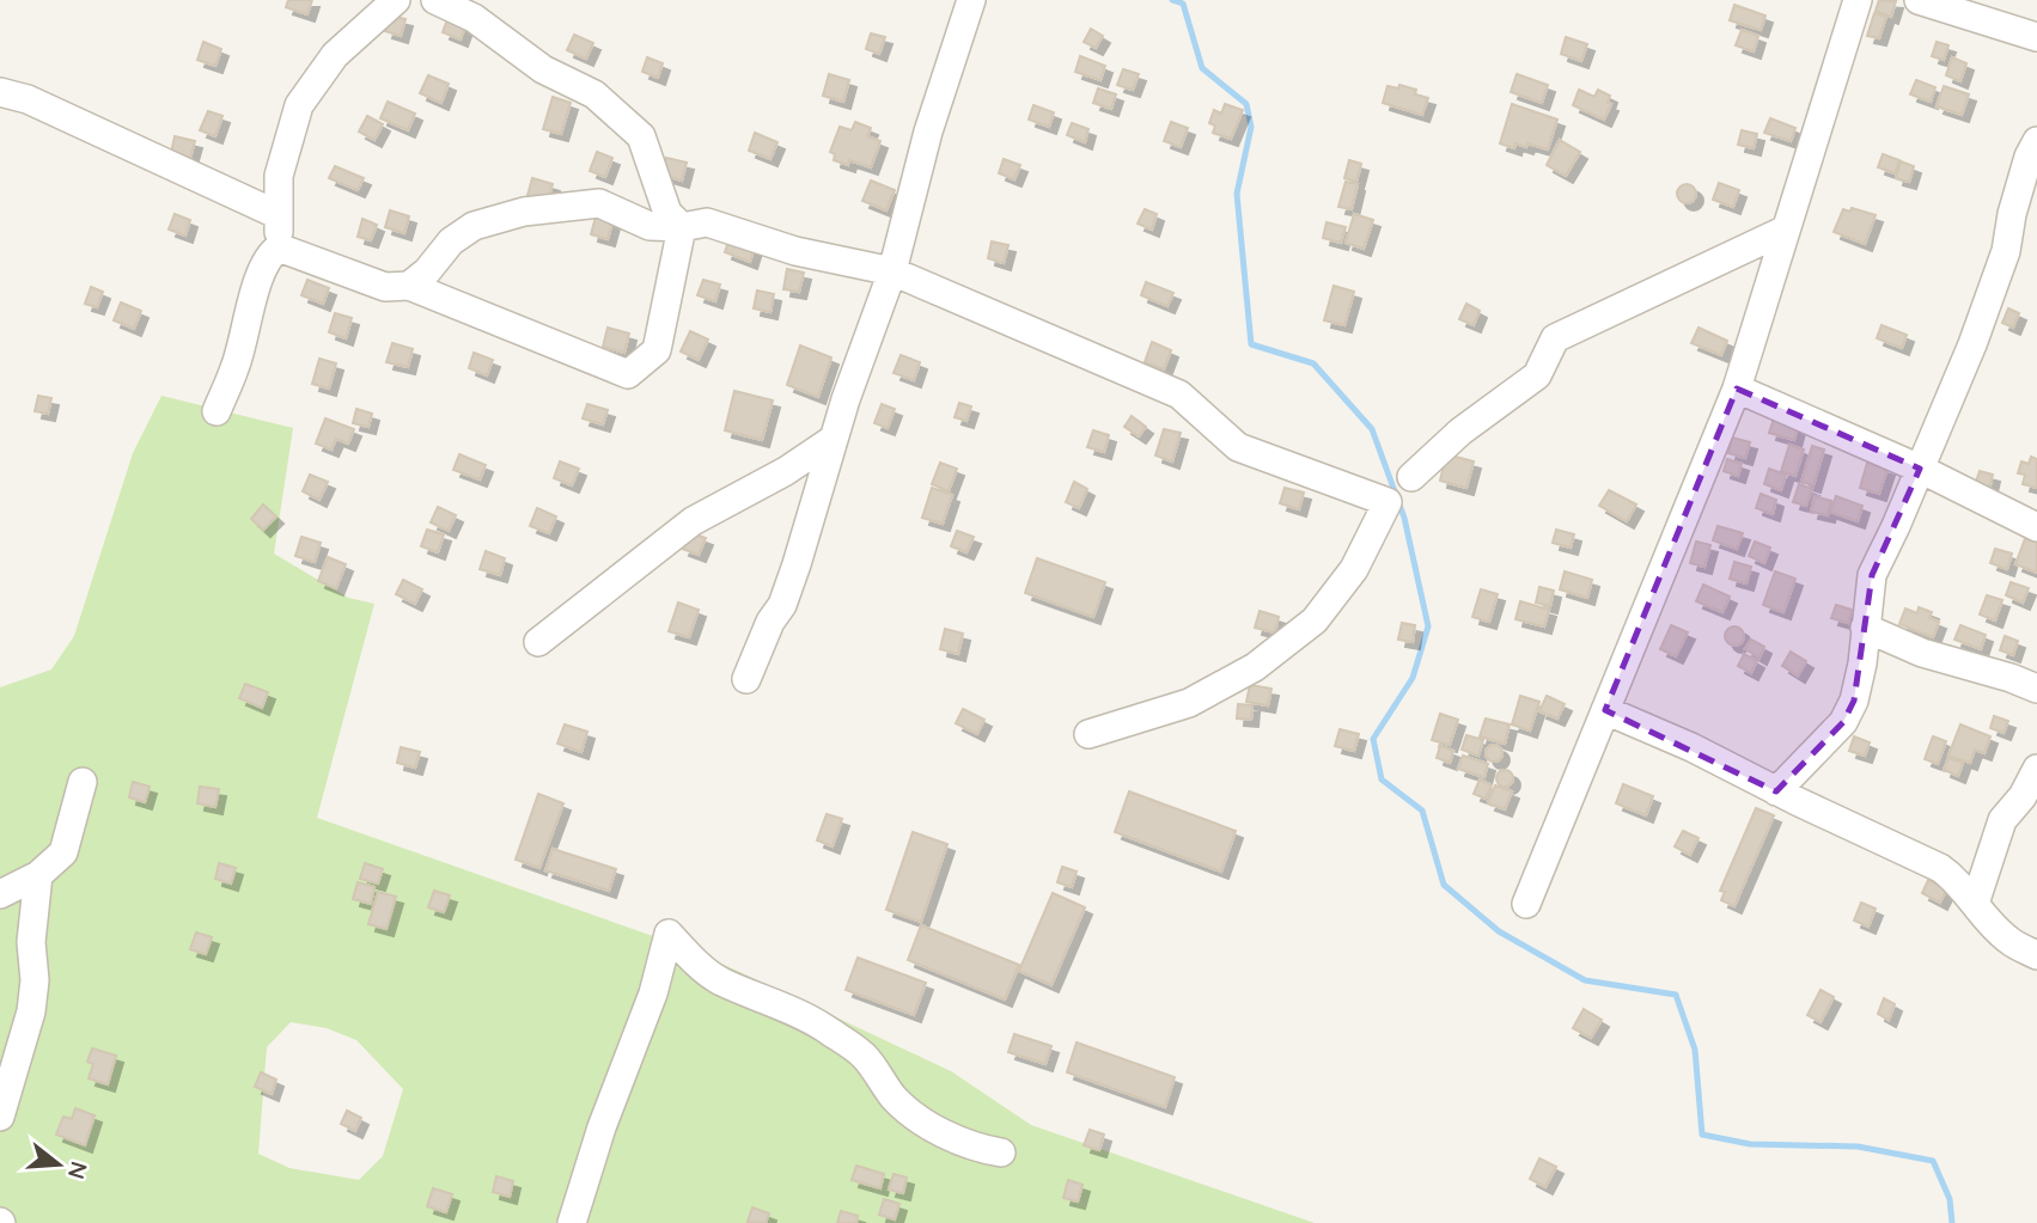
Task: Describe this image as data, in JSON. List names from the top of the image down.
{
  "north": "right"
}
